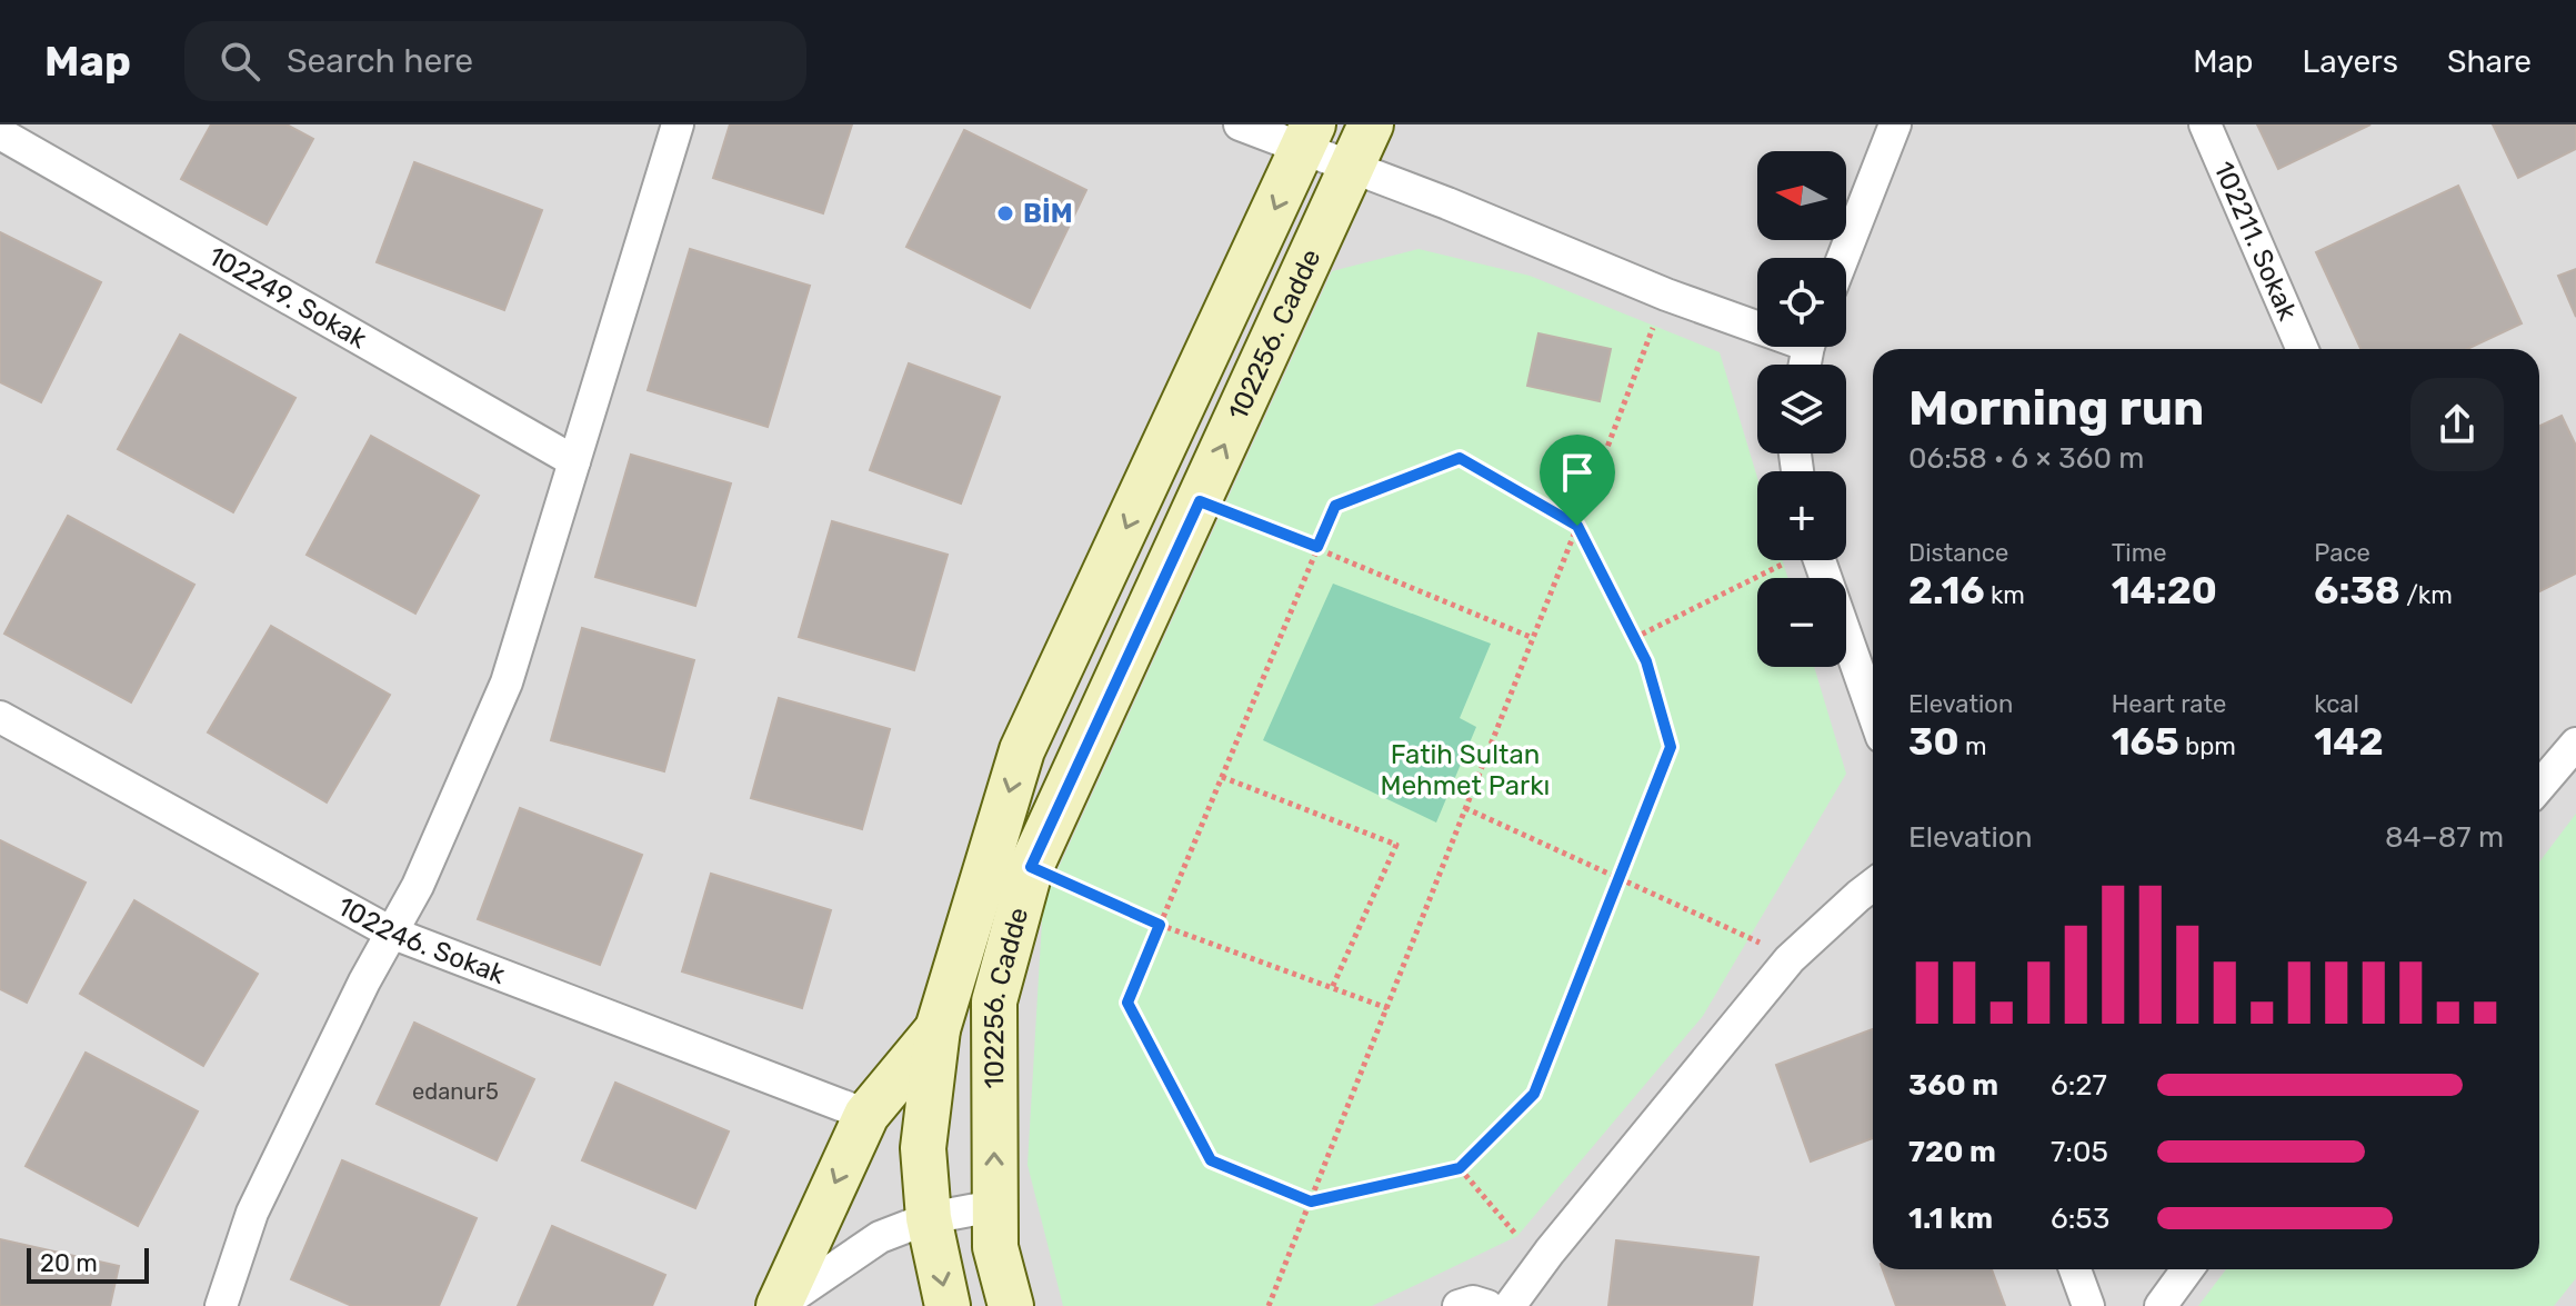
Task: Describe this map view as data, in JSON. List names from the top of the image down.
{
  "streets": {
    "street": [
      "102211. Sokak",
      "102249. Sokak",
      "102256. Cadde",
      "102246. Sokak"
    ]
  },
  "parks": ["Fatih Sultan Mehmet Parkı"],
  "places": ["BİM"],
  "house_numbers": ["edanur5"],
  "scale_bar": "20 m",
  "north": "left",
  "page": {
    "header": "Map",
    "search": "Search here",
    "nav": ["Map", "Layers", "Share"],
    "map_buttons": ["+", "−"],
    "heading": ["Morning run", "06:58 · 6 × 360 m"],
    "stats": [
      ["Distance", "2.16 km"],
      ["Time", "14:20"],
      ["Pace", "6:38 /km"],
      ["Elevation", "30 m"],
      ["Heart rate", "165 bpm"],
      ["kcal", "142"]
    ],
    "chart": ["Elevation", "84–87 m"],
    "list": [
      {
        "name": "360 m",
        "note": "6:27"
      },
      {
        "name": "720 m",
        "note": "7:05"
      },
      {
        "name": "1.1 km",
        "note": "6:53"
      }
    ],
    "scale": "20 m"
  }
}
